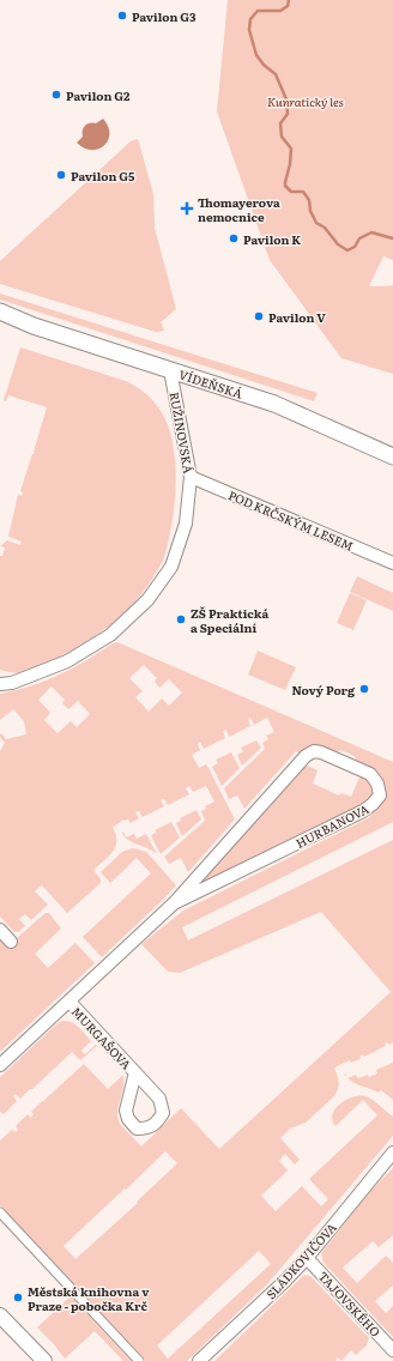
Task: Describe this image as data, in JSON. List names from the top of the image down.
{
  "streets": {
    "main road": ["VÍDEŇSKÁ"],
    "street": [
      "RUŽINOVSKÁ",
      "POD KRČSKÝM LESEM",
      "HURBANOVA",
      "MURGAŠOVA",
      "SLÁDKOVIČOVA",
      "TAJOVSKÉHO"
    ]
  },
  "crossings": [
    ["VÍDEŇSKÁ", "RUŽINOVSKÁ"],
    ["RUŽINOVSKÁ", "POD KRČSKÝM LESEM"],
    ["HURBANOVA", "MURGAŠOVA"],
    ["SLÁDKOVIČOVA", "TAJOVSKÉHO"]
  ],
  "parks": ["Kunratický les"],
  "places": {
    "other": [
      "Pavilon G3",
      "Pavilon G2",
      "Pavilon G5",
      "Pavilon K",
      "Pavilon V",
      "ZŠ Praktická a Speciální",
      "Nový Porg",
      "Městská knihovna v Praze - pobočka Krč"
    ],
    "health": ["Thomayerova nemocnice"]
  }
}
